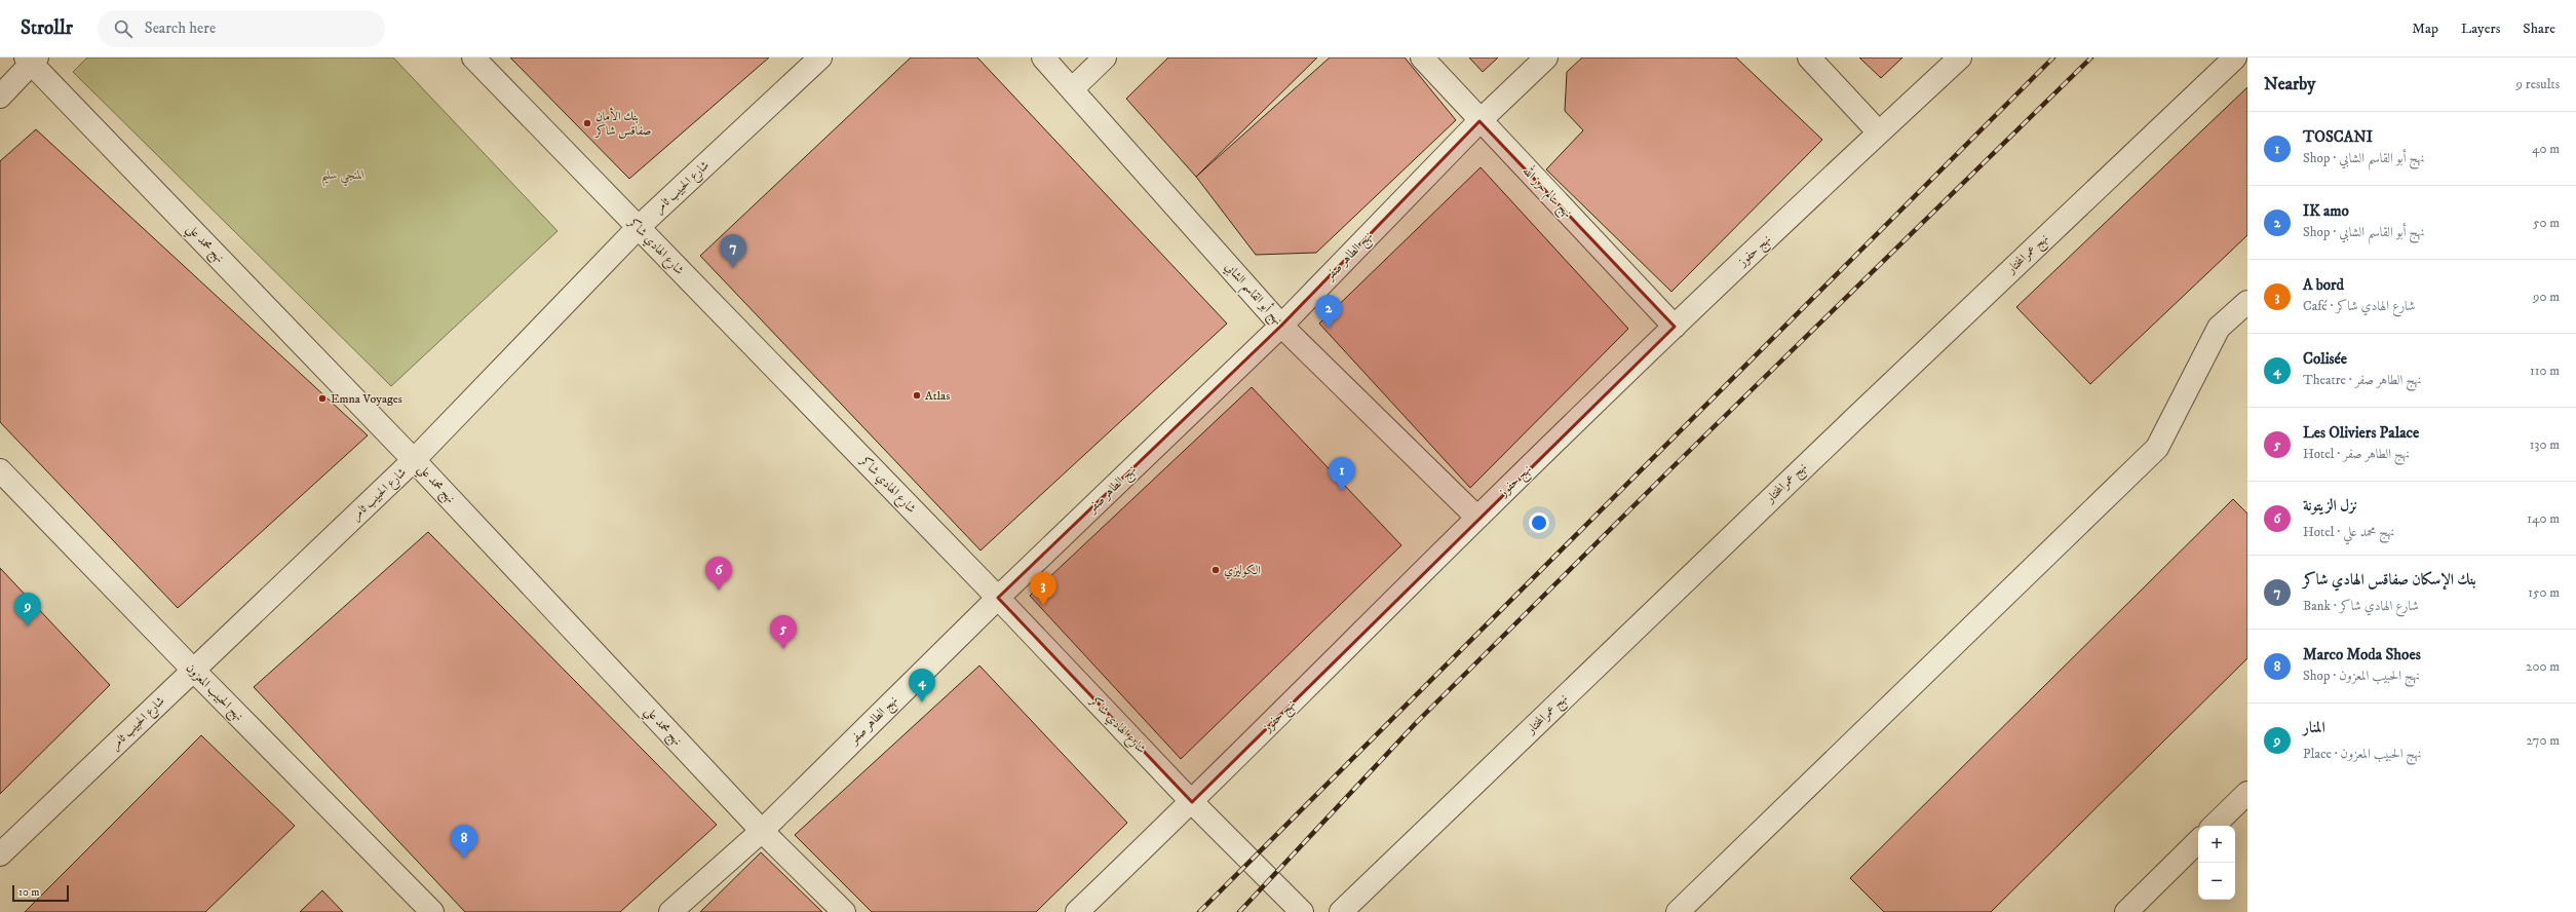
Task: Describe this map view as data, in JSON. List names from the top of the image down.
{
  "streets": {
    "street": [
      "شارع الحبيب ثامر",
      "نهج سالم حرز الله",
      "نهج محمد علي",
      "شارع الهادي شاكر",
      "نهج حفوز",
      "نهج عمرالمختار",
      "نهج الطاهر صفر",
      "نهج أبو القاسم الشابي",
      "نهج الحبيب المعزون"
    ]
  },
  "crossings": [
    ["شارع الحبيب ثامر", "نهج محمد علي"],
    ["شارع الحبيب ثامر", "شارع الهادي شاكر"],
    ["شارع الحبيب ثامر", "نهج الحبيب المعزون"],
    ["نهج سالم حرز الله", "نهج حفوز"],
    ["نهج سالم حرز الله", "نهج الطاهر صفر"],
    ["نهج محمد علي", "نهج الطاهر صفر"],
    ["شارع الهادي شاكر", "نهج حفوز"],
    ["شارع الهادي شاكر", "نهج الطاهر صفر"],
    ["نهج حفوز", "نهج أبو القاسم الشابي"],
    ["نهج الطاهر صفر", "نهج أبو القاسم الشابي"]
  ],
  "parks": ["المنجي سليم"],
  "places": [
    "بنك الأمان صفاقس شاكر",
    "Atlas",
    "Emna Voyages",
    "الكوليزي"
  ],
  "scale_bar": "10 m",
  "page": {
    "header": "Strollr",
    "search": "Search here",
    "nav": ["Map", "Layers", "Share"],
    "heading": ["Nearby", "9 results"],
    "list": [
      {
        "mark": "1",
        "name": "TOSCANI",
        "note": "Shop · نهج أبو القاسم الشابي",
        "value": "40 m"
      },
      {
        "mark": "2",
        "name": "IK amo",
        "note": "Shop · نهج أبو القاسم الشابي",
        "value": "50 m"
      },
      {
        "mark": "3",
        "name": "A bord",
        "note": "Café · شارع الهادي شاكر",
        "value": "90 m"
      },
      {
        "mark": "4",
        "name": "Colisée",
        "note": "Theatre · نهج الطاهر صفر",
        "value": "110 m"
      },
      {
        "mark": "5",
        "name": "Les Oliviers Palace",
        "note": "Hotel · نهج الطاهر صفر",
        "value": "130 m"
      },
      {
        "mark": "6",
        "name": "نزل الزيتونة",
        "note": "Hotel · نهج محمد علي",
        "value": "140 m"
      },
      {
        "mark": "7",
        "name": "بنك الإسكان صفاقس الهادي شاكر",
        "note": "Bank · شارع الهادي شاكر",
        "value": "150 m"
      },
      {
        "mark": "8",
        "name": "Marco Moda Shoes",
        "note": "Shop · نهج الحبيب المعزون",
        "value": "200 m"
      },
      {
        "mark": "9",
        "name": "المنار",
        "note": "Place · نهج الحبيب المعزون",
        "value": "270 m"
      }
    ],
    "pins": [
      "7",
      "2",
      "1",
      "6",
      "3",
      "9",
      "5",
      "4",
      "8"
    ],
    "map_buttons": ["+", "−"],
    "scale": "10 m"
  }
}
